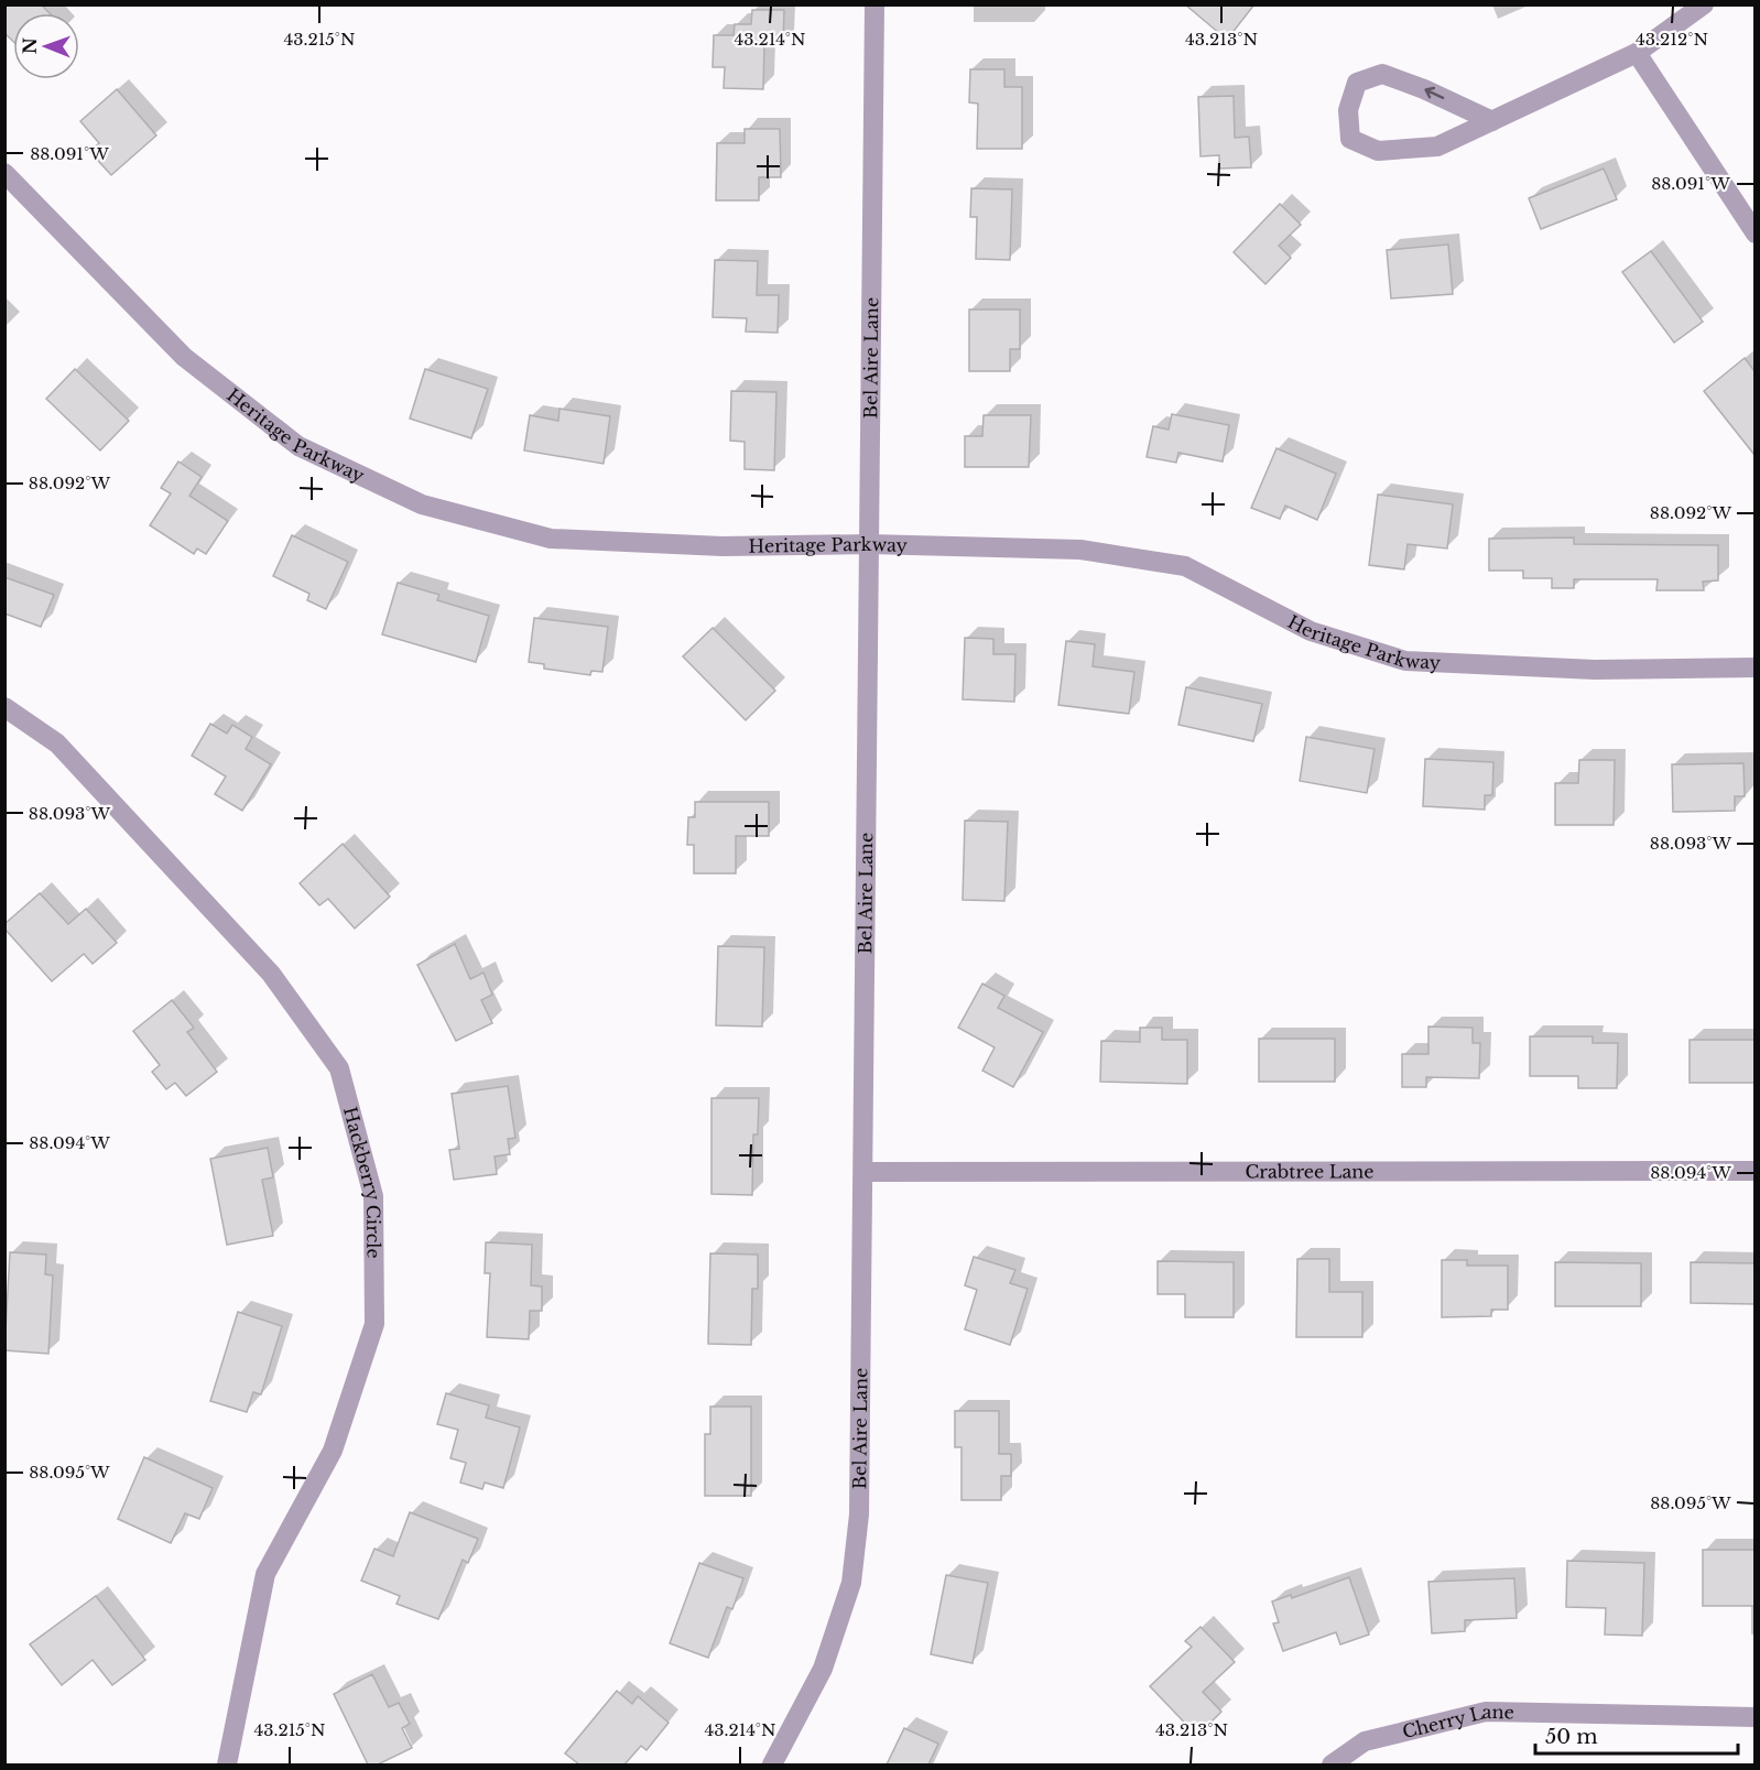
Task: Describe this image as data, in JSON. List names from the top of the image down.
{
  "streets": {
    "street": [
      "Bel Aire Lane",
      "Heritage Parkway",
      "Crabtree Lane",
      "Hackberry Circle",
      "Cherry Lane"
    ]
  },
  "crossings": [
    ["Bel Aire Lane", "Heritage Parkway"],
    ["Bel Aire Lane", "Crabtree Lane"]
  ],
  "scale_bar": "50 m",
  "north": "left",
  "coordinates": [
    "43.215°N",
    "43.214°N",
    "43.213°N",
    "43.212°N",
    "88.091°W",
    "88.092°W",
    "88.093°W",
    "88.094°W",
    "88.095°W"
  ]
}
